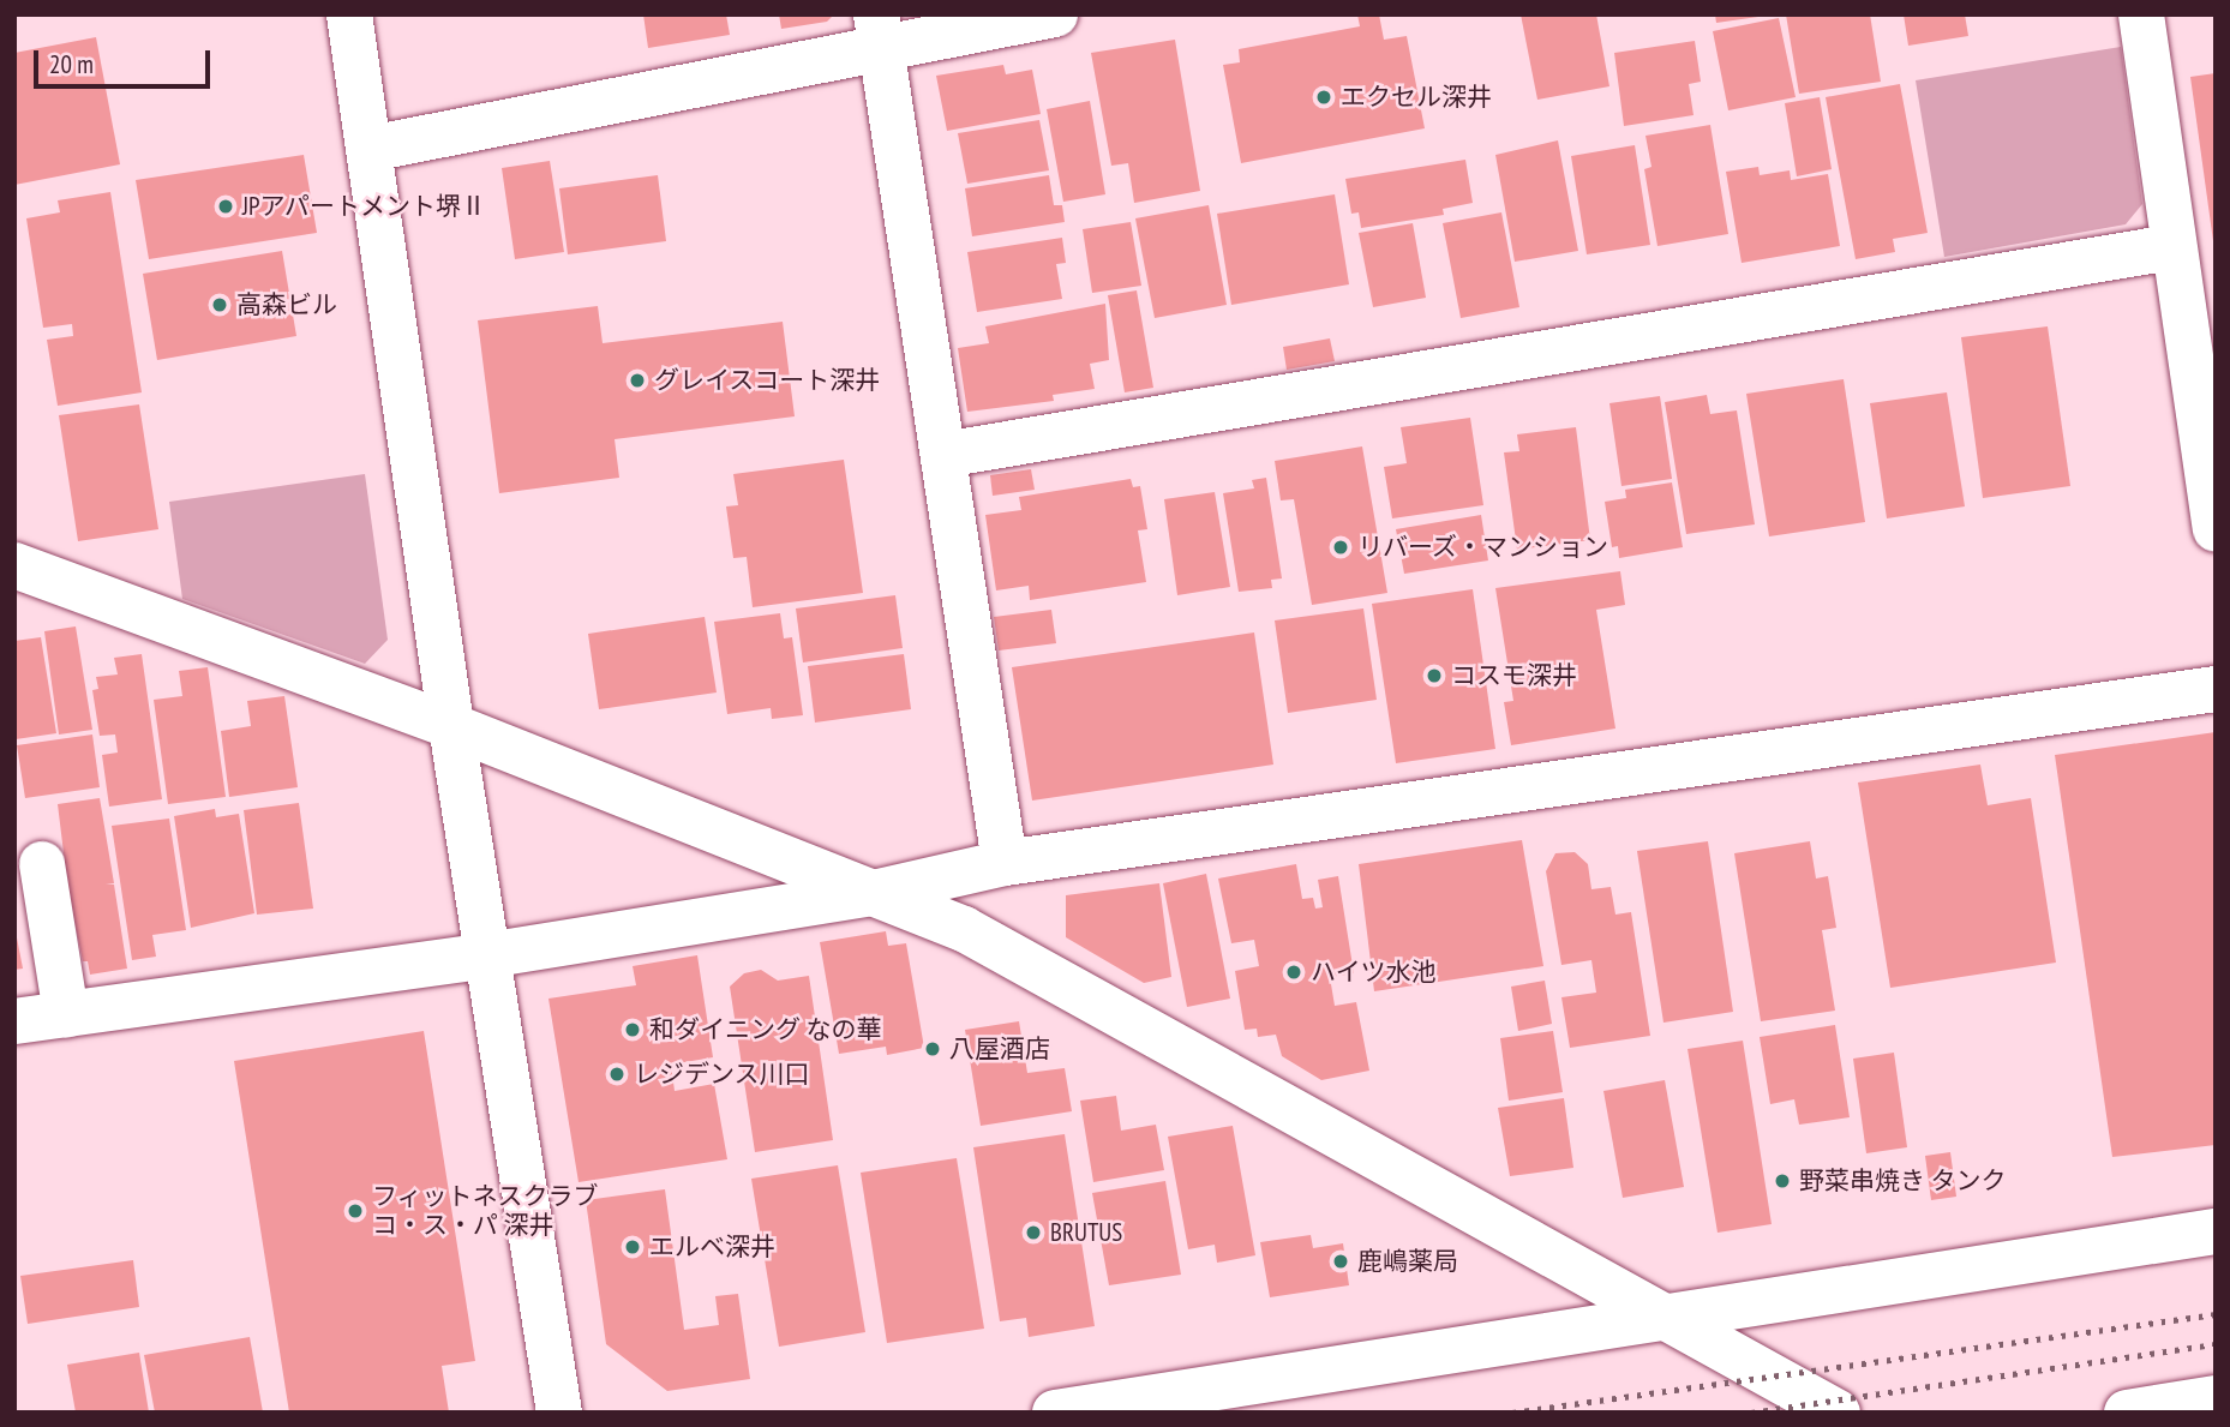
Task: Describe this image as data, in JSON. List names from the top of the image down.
{
  "places": [
    "エクセル深井",
    "JPアパートメント堺Ⅱ",
    "高森ビル",
    "グレイスコート深井",
    "リバーズ・マンション",
    "コスモ深井",
    "ハイツ水池",
    "和ダイニング なの華",
    "八屋酒店",
    "レジデンス川口",
    "野菜串焼き タンク",
    "フィットネスクラブ コ・ス・パ 深井",
    "BRUTUS",
    "エルベ深井",
    "鹿嶋薬局"
  ],
  "scale_bar": "20 m"
}
